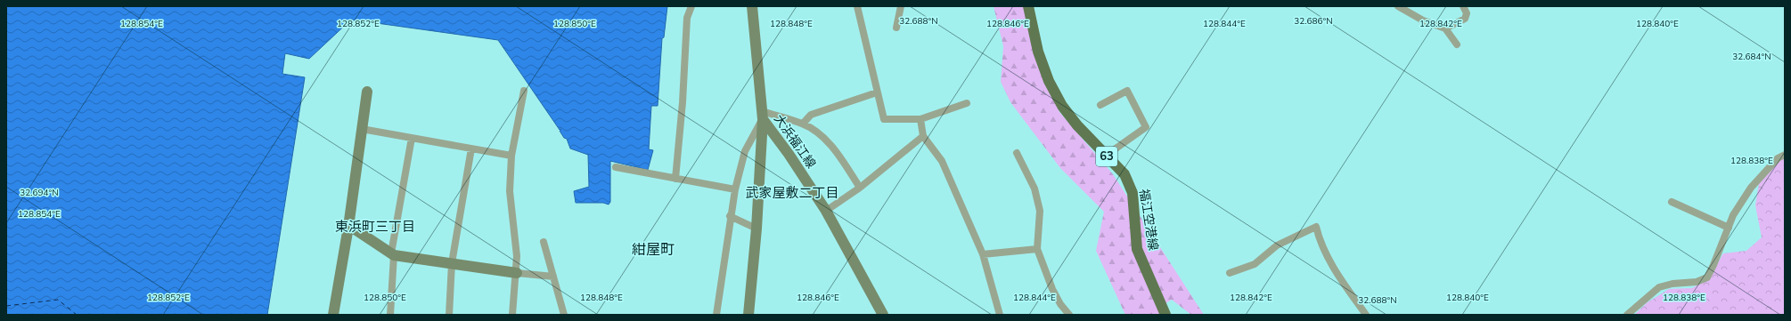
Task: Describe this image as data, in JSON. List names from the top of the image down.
{
  "streets": {
    "main road": ["63", "福江空港線"],
    "street": ["大浜福江線"]
  },
  "districts": ["武家屋敷二丁目", "東浜町三丁目", "紺屋町"],
  "coordinates": [
    "32.688°N",
    "32.686°N",
    "128.854°E",
    "128.852°E",
    "128.850°E",
    "128.848°E",
    "128.846°E",
    "128.844°E",
    "128.842°E",
    "128.840°E",
    "32.684°N",
    "128.838°E",
    "32.694°N"
  ]
}
